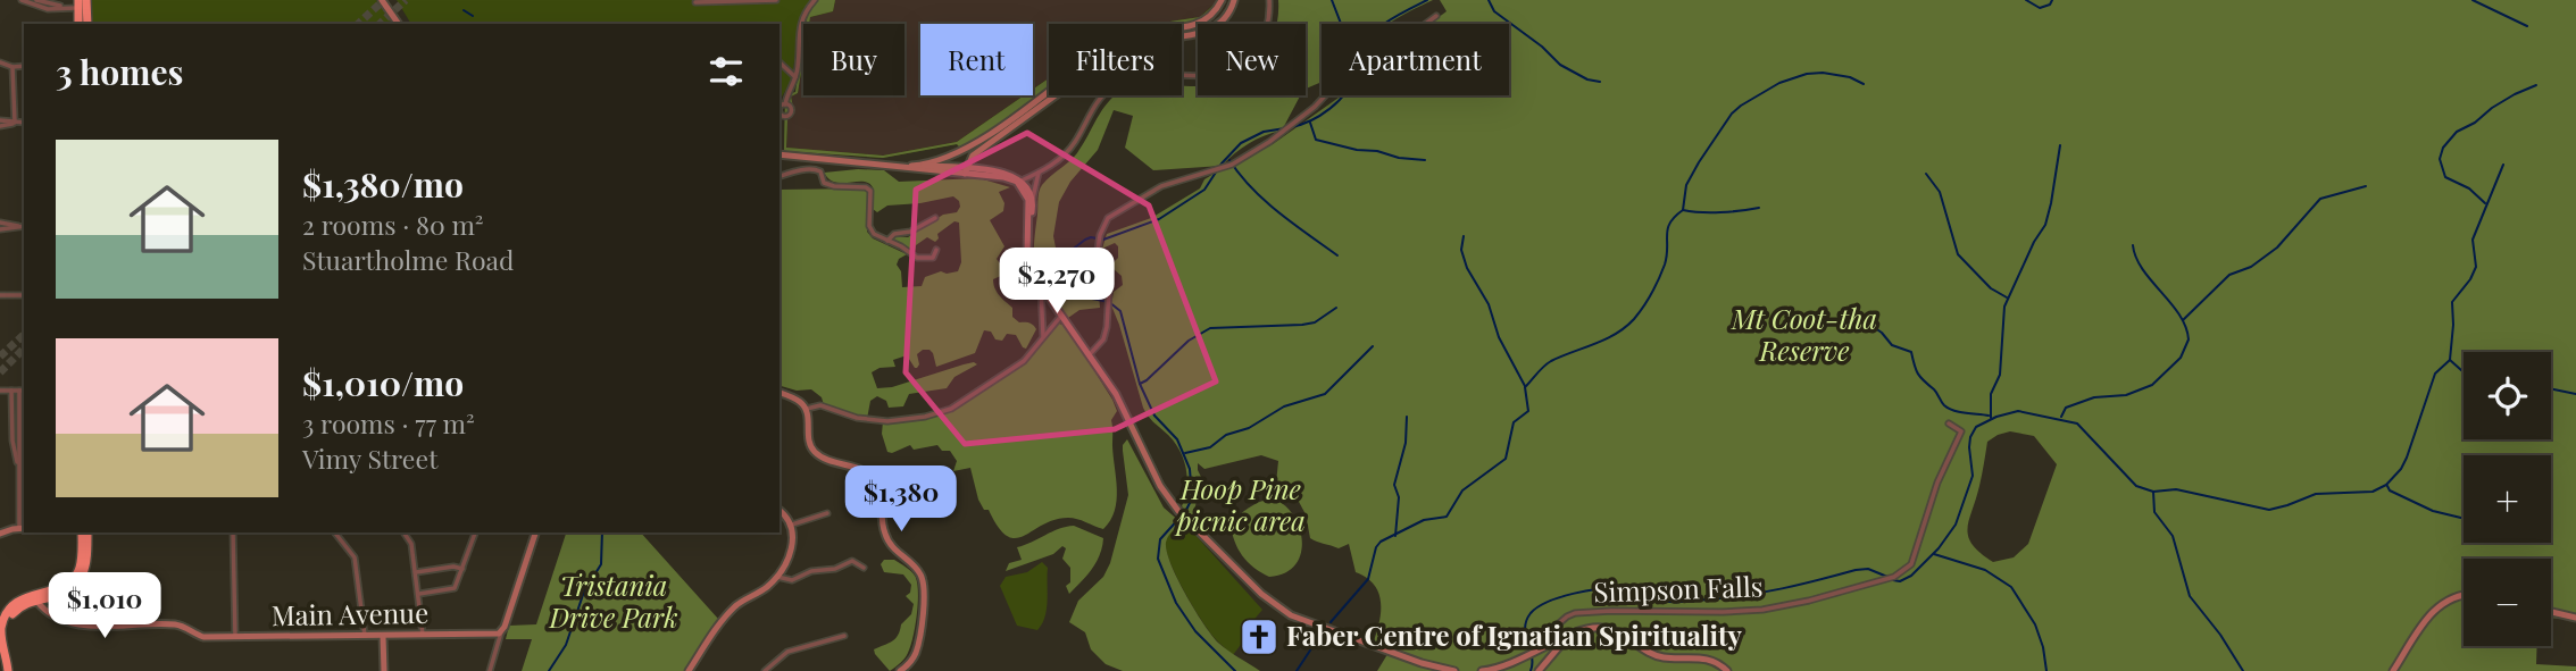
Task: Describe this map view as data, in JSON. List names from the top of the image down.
{
  "streets": {
    "main road": ["Main Avenue"],
    "street": ["Simpson Falls"]
  },
  "parks": ["Mt Coot-tha Reserve", "Hoop Pine picnic area", "Tristania Drive Park"],
  "places": {
    "church": ["Faber Centre of Ignatian Spirituality"]
  },
  "page": {
    "chip": [
      "Buy",
      "Rent",
      "Filters",
      "New",
      "Apartment"
    ],
    "heading": "3 homes",
    "list": [
      {
        "name": "$1,380/mo",
        "note": "2 rooms · 80 m² · Stuartholme Road"
      },
      {
        "name": "$1,010/mo",
        "note": "3 rooms · 77 m² · Vimy Street"
      }
    ],
    "price": ["$2,270", "$1,380", "$1,010"],
    "map_buttons": ["+", "−"]
  }
}
